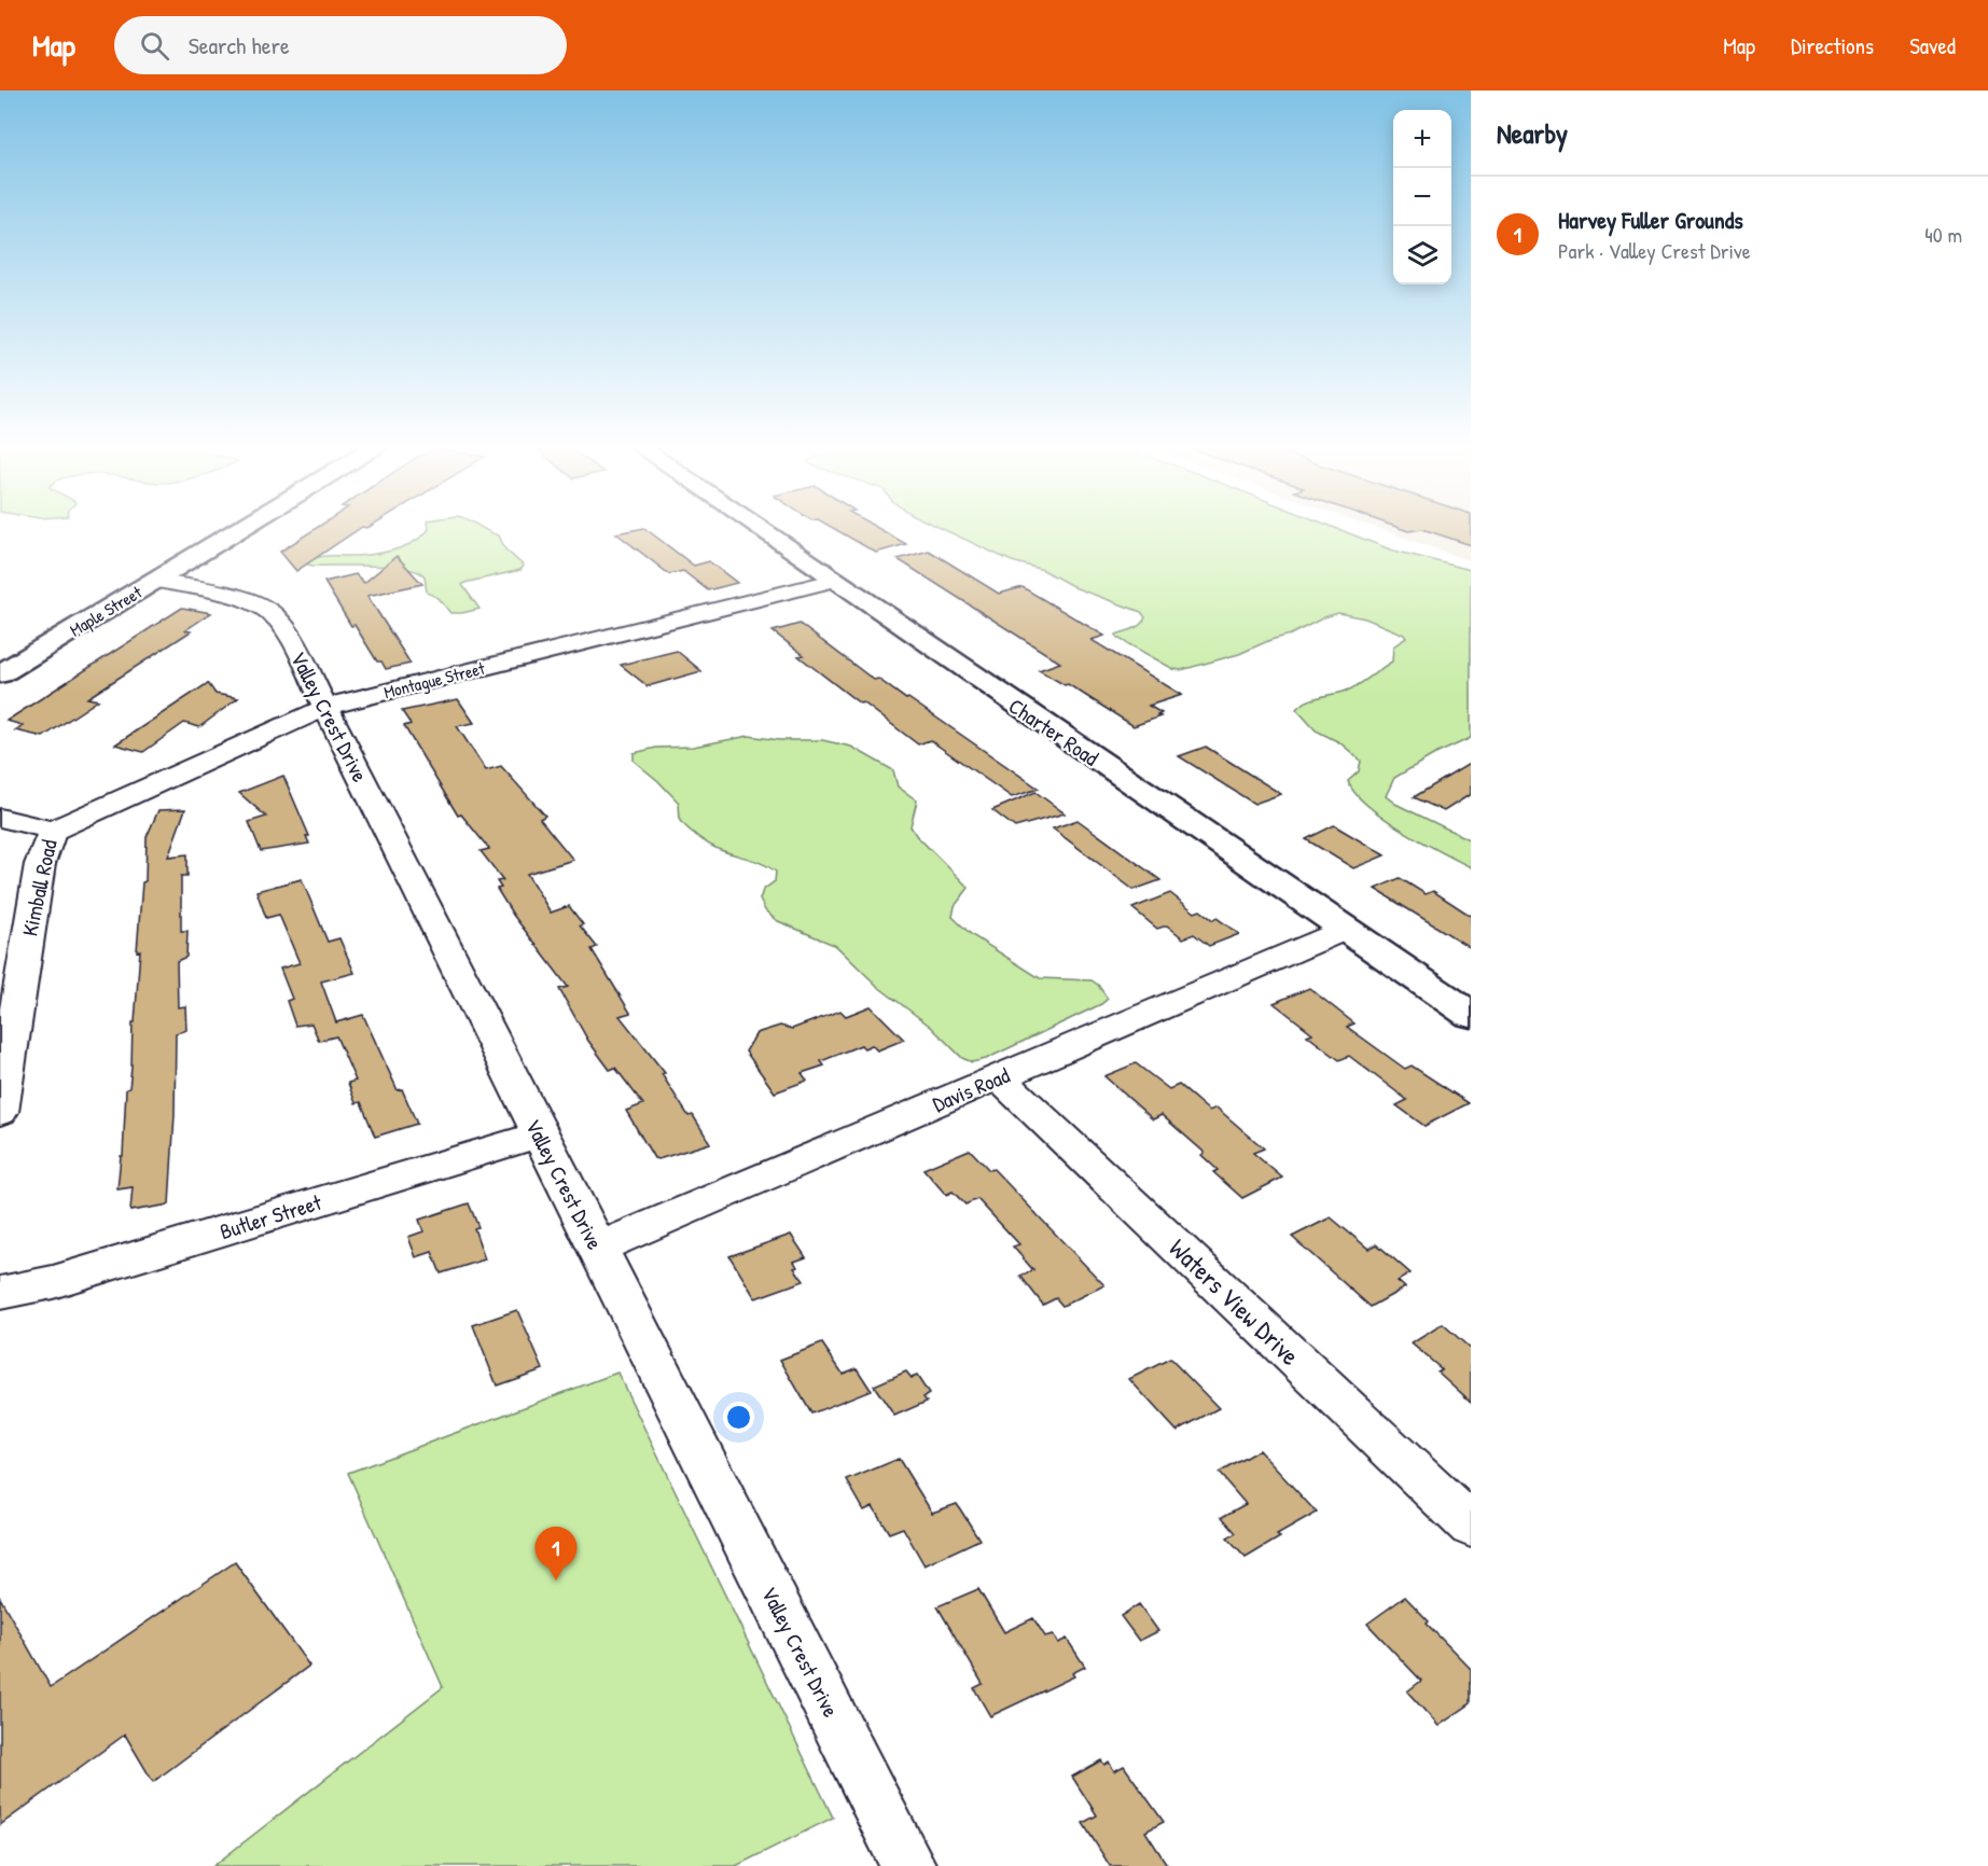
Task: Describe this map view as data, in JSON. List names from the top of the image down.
{
  "streets": {
    "street": [
      "Maple Street",
      "Montague Street",
      "Valley Crest Drive",
      "Charter Road",
      "Kimball Road",
      "Davis Road",
      "Butler Street",
      "Waters View Drive"
    ]
  },
  "crossings": [
    ["Maple Street", "Valley Crest Drive"],
    ["Montague Street", "Valley Crest Drive"],
    ["Montague Street", "Charter Road"],
    ["Montague Street", "Kimball Road"],
    ["Valley Crest Drive", "Davis Road"],
    ["Valley Crest Drive", "Butler Street"],
    ["Charter Road", "Davis Road"],
    ["Davis Road", "Waters View Drive"]
  ],
  "page": {
    "header": "Map",
    "search": "Search here",
    "nav": ["Map", "Directions", "Saved"],
    "heading": "Nearby",
    "map_buttons": ["+", "−"],
    "list": [
      {
        "mark": "1",
        "name": "Harvey Fuller Grounds",
        "note": "Park · Valley Crest Drive",
        "value": "40 m"
      }
    ],
    "pins": "1"
  }
}
